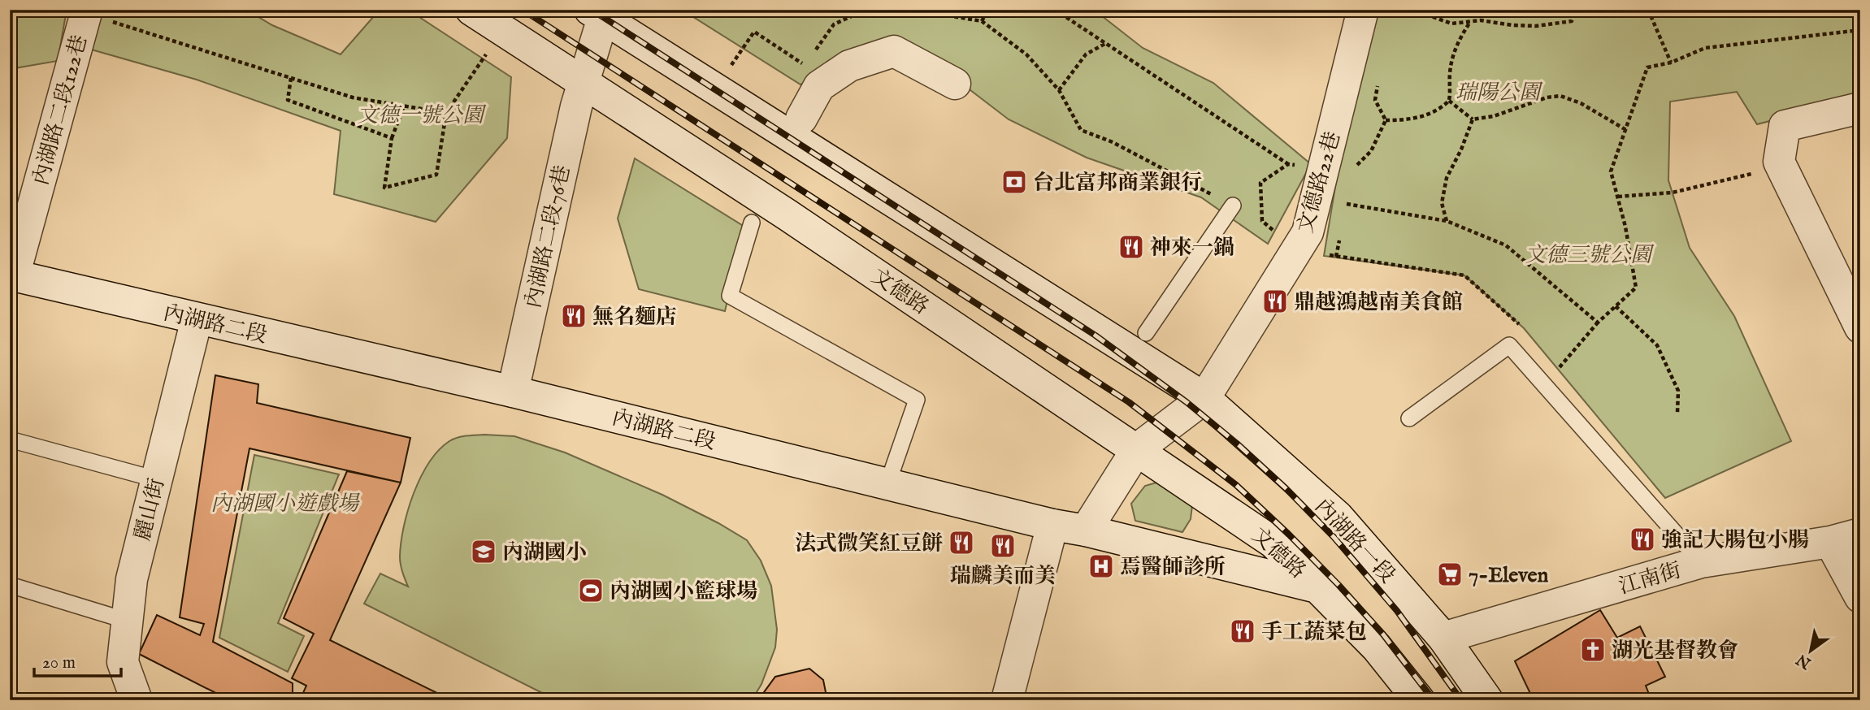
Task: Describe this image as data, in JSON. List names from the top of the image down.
{
  "streets": {
    "street": [
      "內湖路二段122巷",
      "文德路22巷",
      "內湖路二段76巷",
      "文德路",
      "內湖路二段",
      "麗山街",
      "內湖路一段",
      "江南街"
    ]
  },
  "crossings": [
    ["內湖路二段122巷", "內湖路二段"],
    ["文德路22巷", "內湖路一段"],
    ["內湖路二段76巷", "文德路"],
    ["內湖路二段76巷", "內湖路二段"],
    ["文德路", "內湖路二段"],
    ["內湖路二段", "麗山街"],
    ["內湖路一段", "江南街"]
  ],
  "parks": [
    "瑞陽公園",
    "文德一號公園",
    "文德三號公園",
    "內湖國小遊戲場"
  ],
  "places": {
    "bank": ["台北富邦商業銀行"],
    "restaurant": [
      "神來一鍋",
      "鼎越鴻越南美食館",
      "無名麵店",
      "強記大腸包小腸",
      "法式微笑紅豆餅",
      "瑞麟美而美",
      "手工蔬菜包"
    ],
    "school or university": ["內湖國小"],
    "hospital": ["焉醫師診所"],
    "supermarket": ["7-Eleven"],
    "sports": ["內湖國小籃球場"],
    "church": ["湖光基督教會"]
  },
  "scale_bar": "20 m",
  "north": "bottom left"
}
